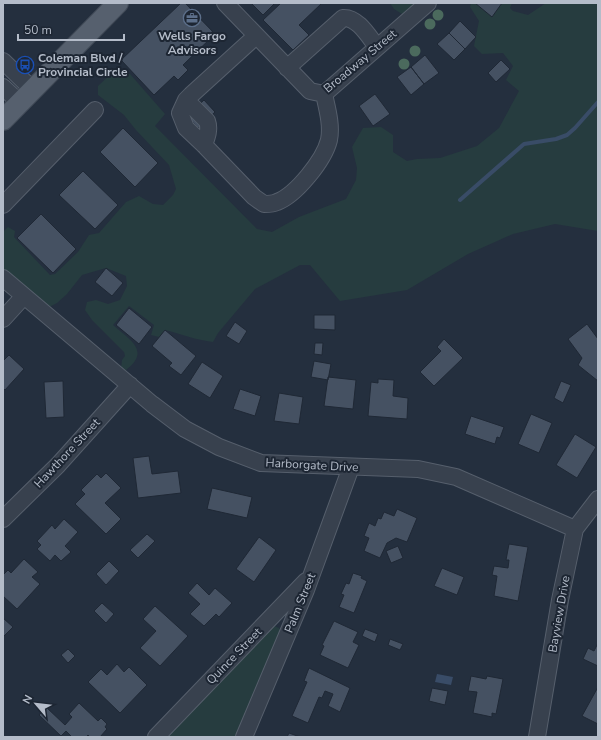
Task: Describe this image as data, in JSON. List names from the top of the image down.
{
  "streets": {
    "street": [
      "Broadway Street",
      "Hawthore Street",
      "Harborgate Drive",
      "Palm Street",
      "Bayview Drive",
      "Quince Street"
    ]
  },
  "crossings": [
    ["Hawthore Street", "Harborgate Drive"],
    ["Harborgate Drive", "Palm Street"],
    ["Harborgate Drive", "Bayview Drive"],
    ["Palm Street", "Quince Street"]
  ],
  "places": {
    "office": ["Wells Fargo Advisors"],
    "bus stop": ["Coleman Blvd / Provincial Circle"]
  },
  "scale_bar": "50 m",
  "north": "top left"
}
